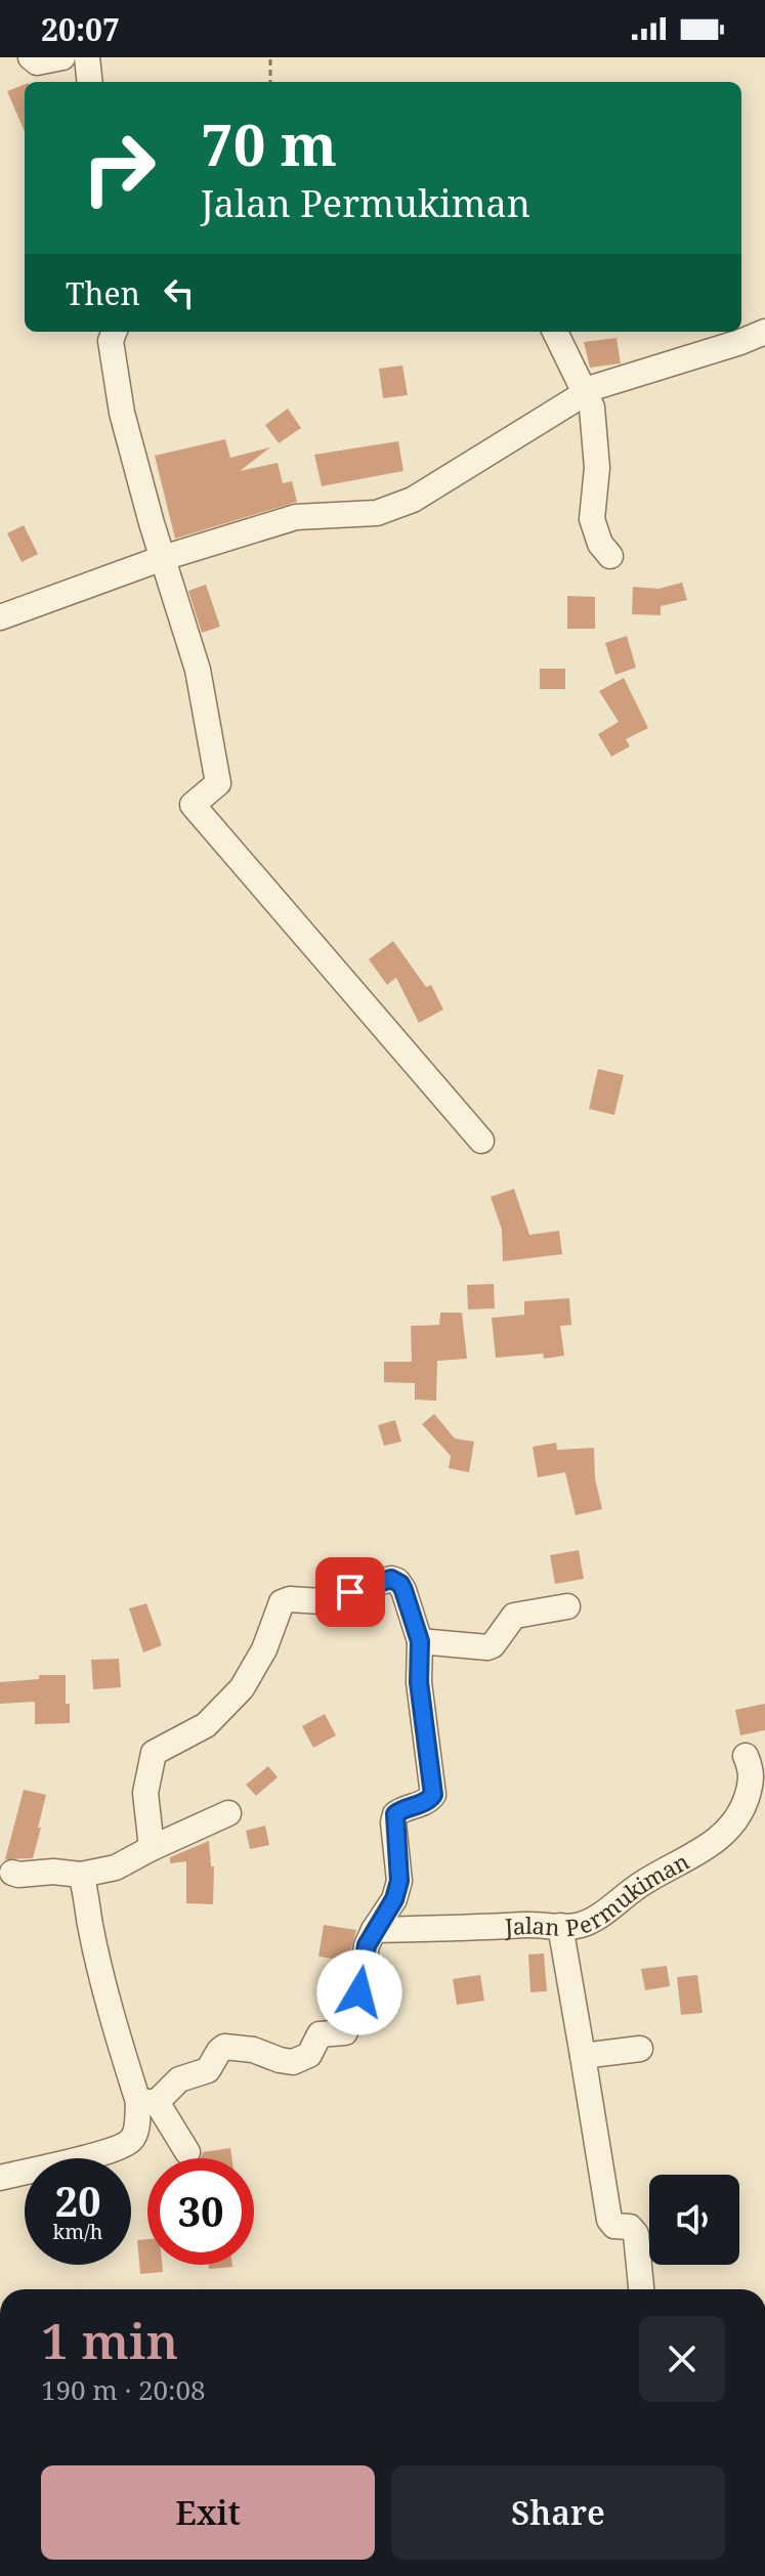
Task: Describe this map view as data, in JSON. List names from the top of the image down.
{
  "streets": {
    "street": ["Jalan Permukiman"]
  },
  "page": {
    "status": "20:07",
    "turn": ["70 m", "Jalan Permukiman"],
    "then": "Then",
    "speed": "20 km/h",
    "limit": "30",
    "heading": ["1 min", "190 m · 20:08"],
    "buttons": ["Exit", "Share"]
  }
}
